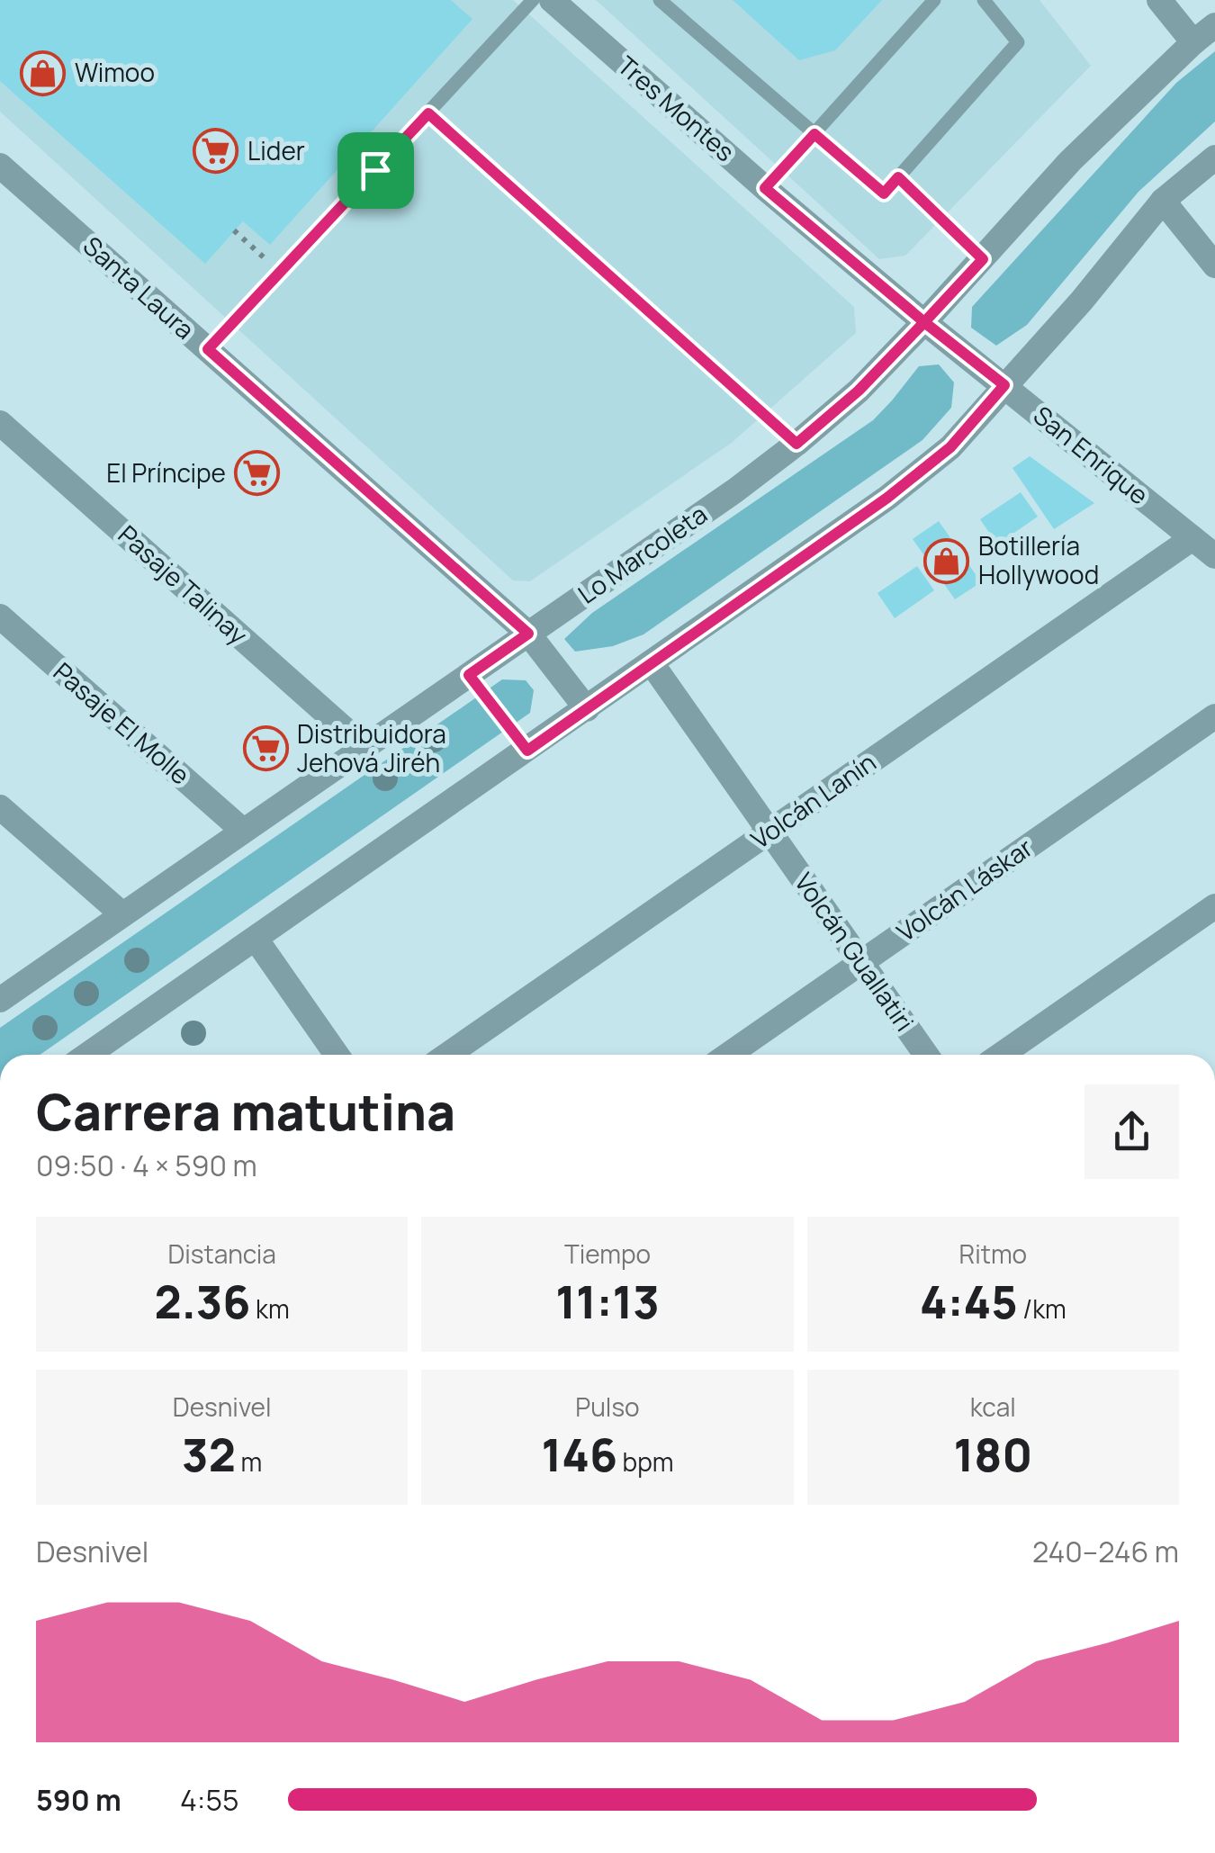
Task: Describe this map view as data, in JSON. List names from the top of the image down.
{
  "streets": {
    "street": [
      "Tres Montes",
      "Santa Laura",
      "San Enrique",
      "Lo Marcoleta",
      "Pasaje Talinay",
      "Pasaje El Molle",
      "Volcán Lanín",
      "Volcán Láskar",
      "Volcán Guallatiri"
    ]
  },
  "crossings": [
    ["Tres Montes", "San Enrique"],
    ["Tres Montes", "Lo Marcoleta"],
    ["Santa Laura", "Lo Marcoleta"],
    ["San Enrique", "Lo Marcoleta"],
    ["San Enrique", "Volcán Lanín"],
    ["Lo Marcoleta", "Pasaje Talinay"],
    ["Lo Marcoleta", "Pasaje El Molle"],
    ["Volcán Lanín", "Volcán Guallatiri"],
    ["Volcán Láskar", "Volcán Guallatiri"]
  ],
  "places": {
    "shop": ["Wimoo", "Botillería Hollywood"],
    "supermarket": ["Lider", "El Príncipe", "Distribuidora Jehová Jiréh"]
  },
  "page": {
    "heading": ["Carrera matutina", "09:50 · 4 × 590 m"],
    "stats": [
      ["Distancia", "2.36 km"],
      ["Tiempo", "11:13"],
      ["Ritmo", "4:45 /km"],
      ["Desnivel", "32 m"],
      ["Pulso", "146 bpm"],
      ["kcal", "180"]
    ],
    "chart": ["Desnivel", "240–246 m"],
    "list": [
      {
        "name": "590 m",
        "note": "4:55"
      }
    ]
  }
}
